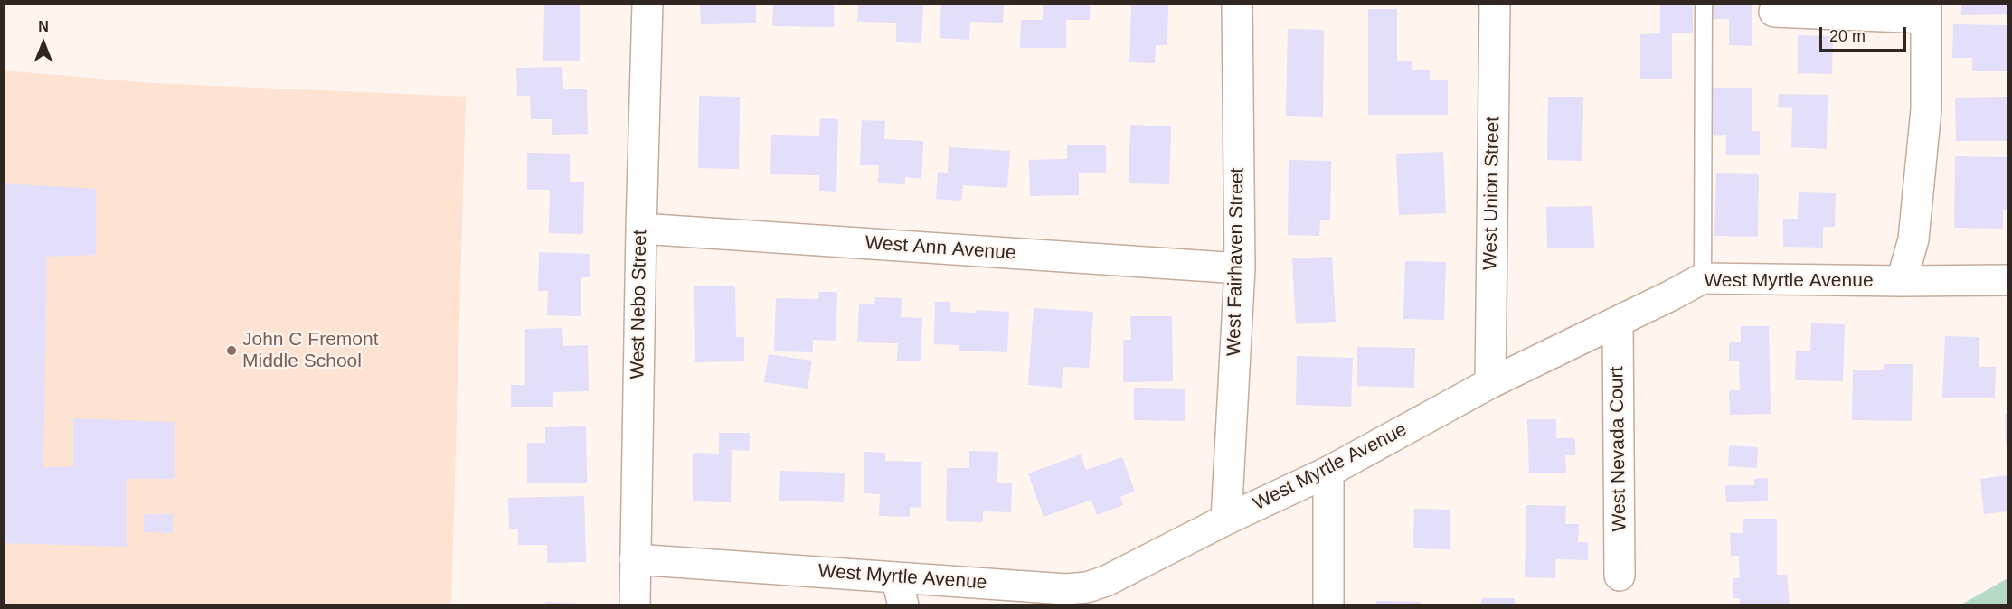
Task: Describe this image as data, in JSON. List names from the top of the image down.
{
  "streets": {
    "street": [
      "West Union Street",
      "West Ann Avenue",
      "West Fairhaven Street",
      "West Myrtle Avenue",
      "West Nebo Street",
      "West Nevada Court"
    ]
  },
  "crossings": [
    ["West Union Street", "West Myrtle Avenue"],
    ["West Ann Avenue", "West Fairhaven Street"],
    ["West Ann Avenue", "West Nebo Street"],
    ["West Fairhaven Street", "West Myrtle Avenue"],
    ["West Myrtle Avenue", "West Nebo Street"],
    ["West Myrtle Avenue", "West Nevada Court"]
  ],
  "places": ["John C Fremont Middle School"],
  "scale_bar": "20 m",
  "north": "top"
}
